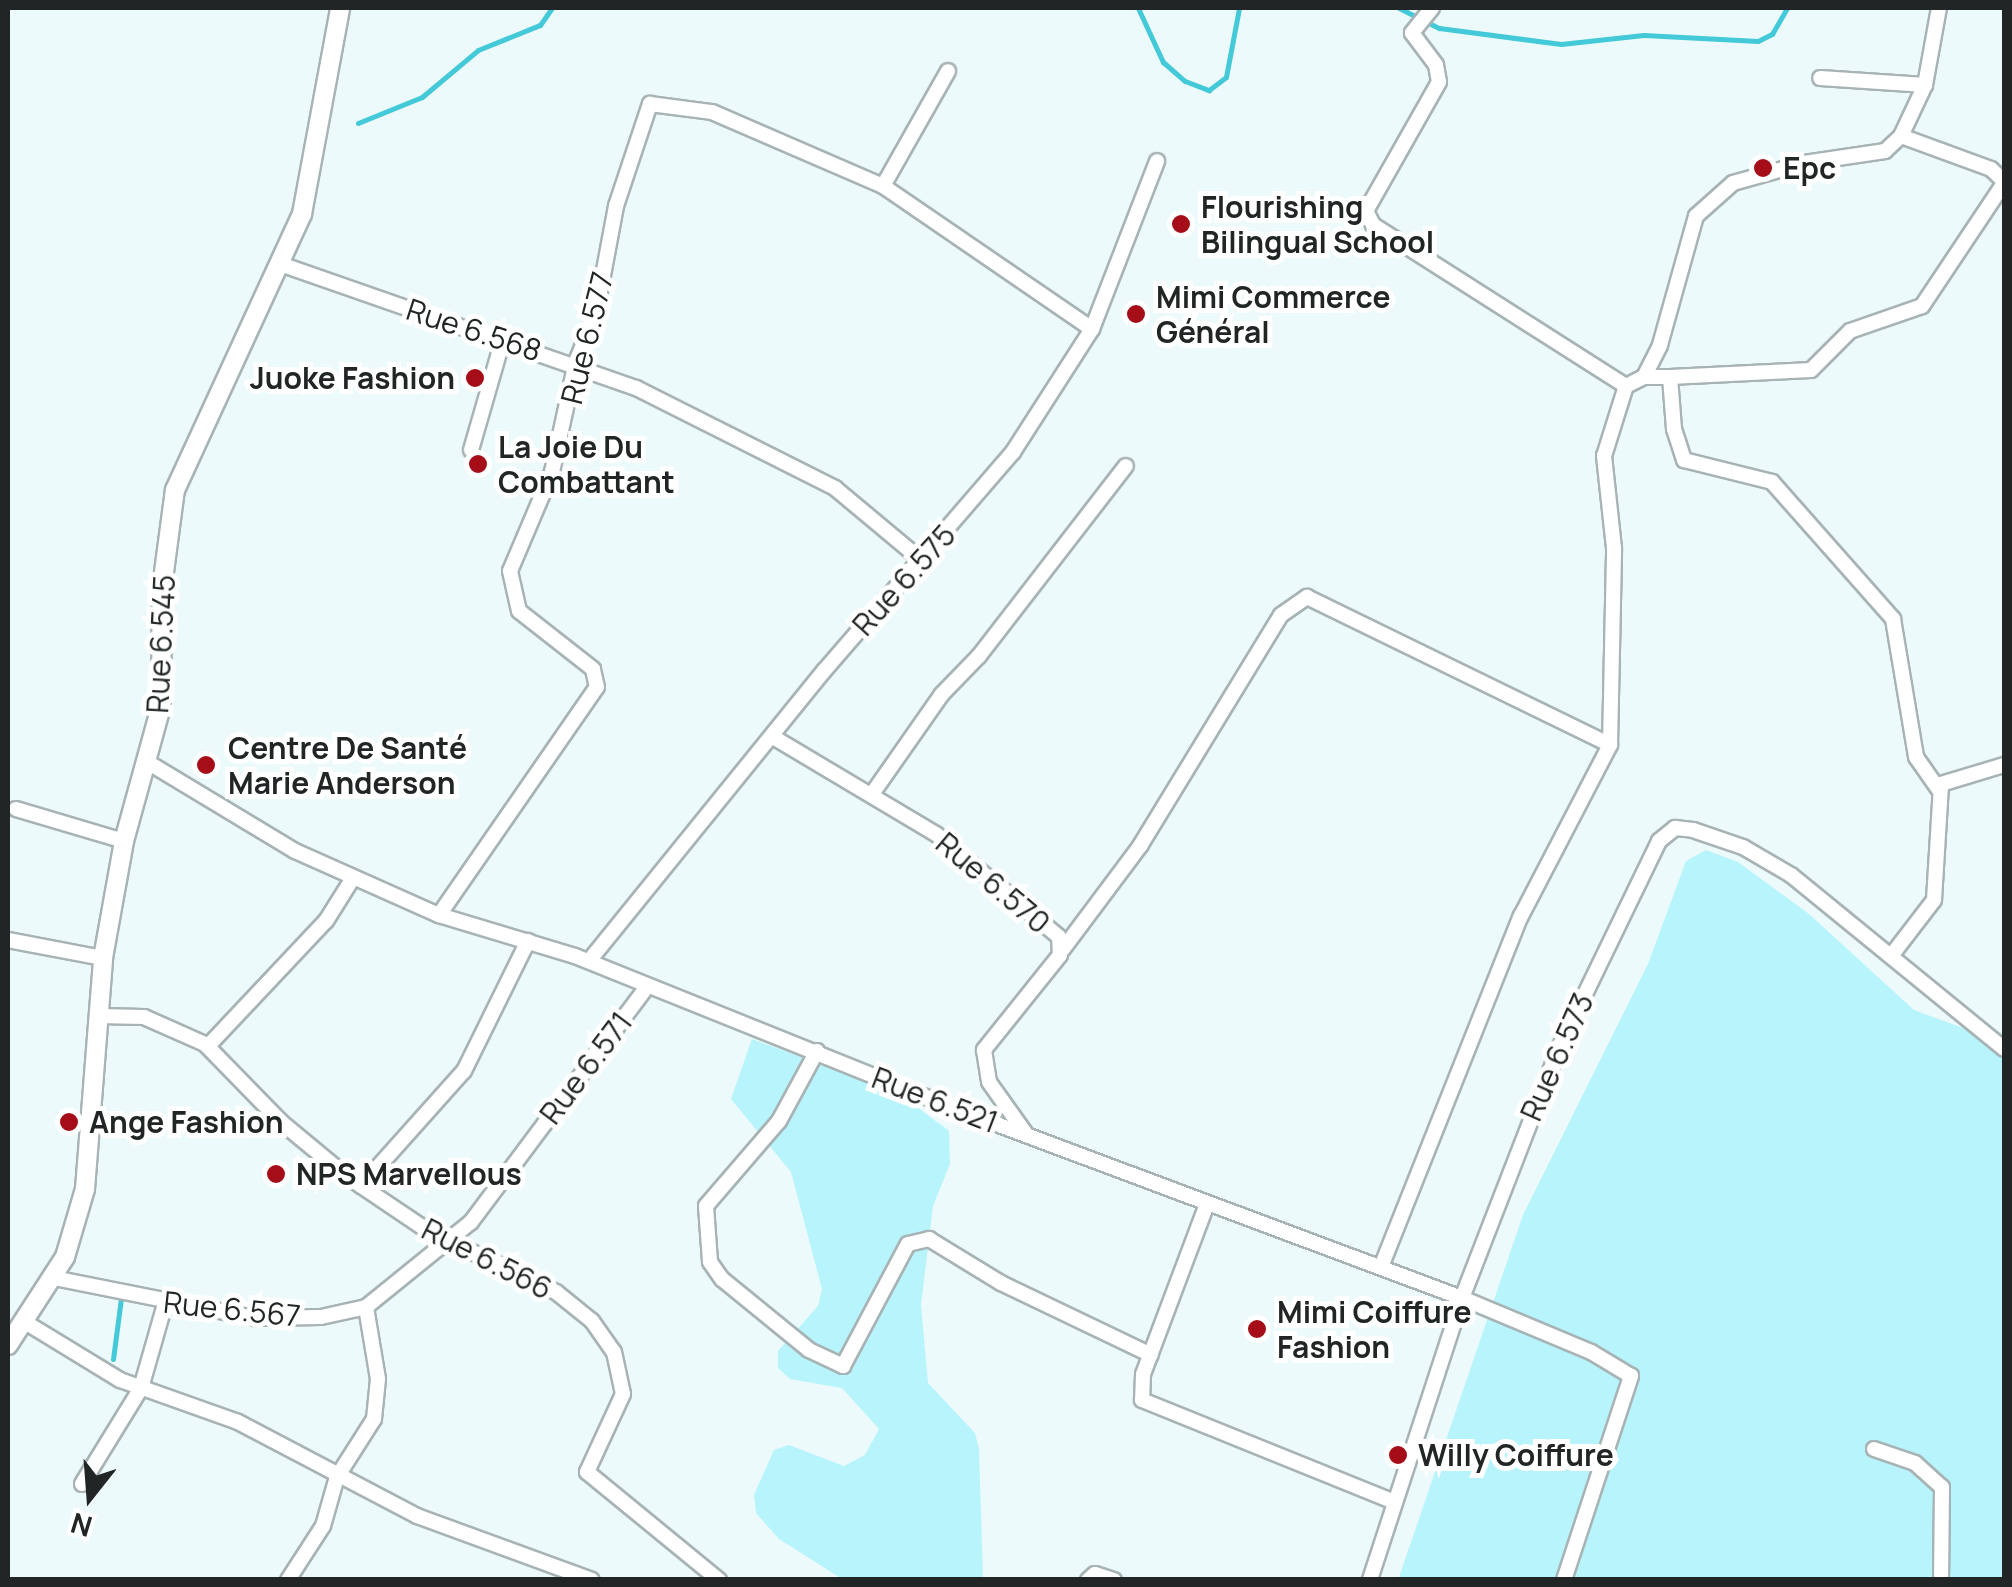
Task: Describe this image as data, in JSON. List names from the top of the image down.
{
  "streets": {
    "street": [
      "Rue 6.568",
      "Rue 6.577",
      "Rue 6.575",
      "Rue 6.545",
      "Rue 6.570",
      "Rue 6.573",
      "Rue 6.571",
      "Rue 6.521",
      "Rue 6.566",
      "Rue 6.567"
    ]
  },
  "crossings": [
    ["Rue 6.568", "Rue 6.577"],
    ["Rue 6.568", "Rue 6.575"],
    ["Rue 6.568", "Rue 6.545"],
    ["Rue 6.577", "Rue 6.521"],
    ["Rue 6.575", "Rue 6.570"],
    ["Rue 6.575", "Rue 6.521"],
    ["Rue 6.545", "Rue 6.521"],
    ["Rue 6.545", "Rue 6.566"],
    ["Rue 6.545", "Rue 6.567"],
    ["Rue 6.570", "Rue 6.521"],
    ["Rue 6.573", "Rue 6.521"],
    ["Rue 6.571", "Rue 6.521"],
    ["Rue 6.571", "Rue 6.566"],
    ["Rue 6.571", "Rue 6.567"],
    ["Rue 6.566", "Rue 6.567"]
  ],
  "places": [
    "Epc",
    "Flourishing Bilingual School",
    "Mimi Commerce Général",
    "Juoke Fashion",
    "La Joie Du Combattant",
    "Centre De Santé Marie Anderson",
    "Ange Fashion",
    "NPS Marvellous",
    "Mimi Coiffure Fashion",
    "Willy Coiffure"
  ],
  "north": "bottom"
}
